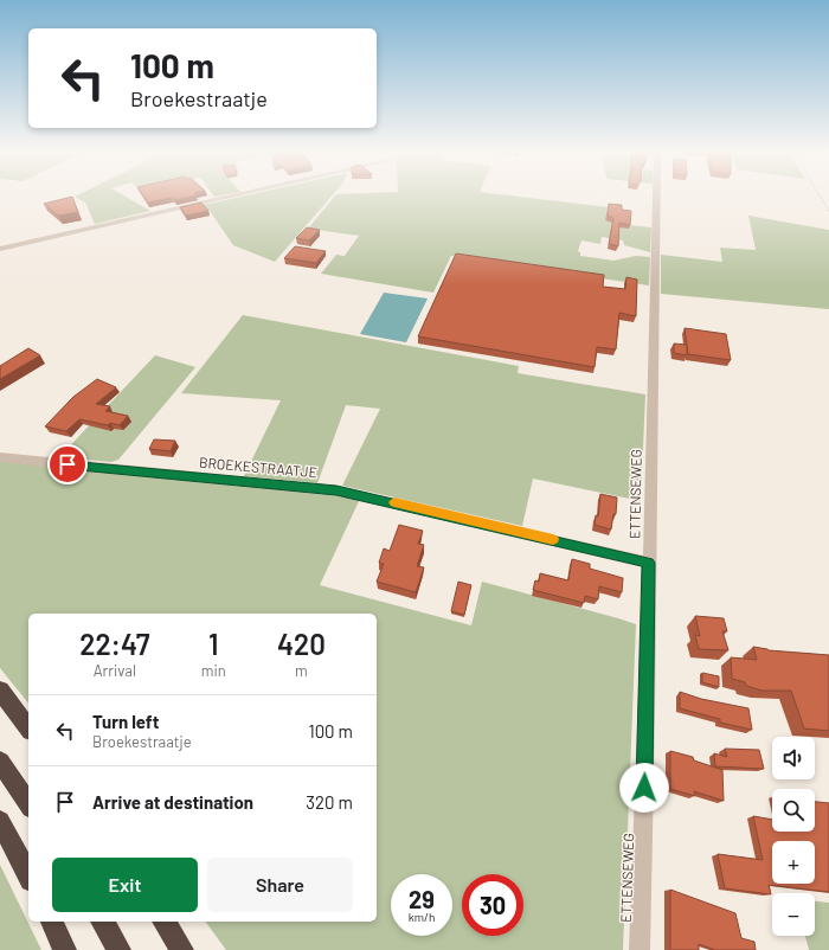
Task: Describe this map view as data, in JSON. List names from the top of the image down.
{
  "streets": {
    "street": ["BROEKESTRAATJE", "ETTENSEWEG"]
  },
  "crossings": [
    ["BROEKESTRAATJE", "ETTENSEWEG"]
  ],
  "page": {
    "turn": ["100 m", "Broekestraatje"],
    "eta": [
      "22:47",
      "Arrival",
      "1",
      "min",
      "420",
      "m"
    ],
    "list": [
      {
        "name": "Turn left",
        "note": "Broekestraatje",
        "value": "100 m"
      },
      {
        "name": "Arrive at destination",
        "value": "320 m"
      }
    ],
    "map_buttons": ["+", "−"],
    "buttons": ["Exit", "Share"],
    "speed": "29 km/h",
    "limit": "30"
  }
}
